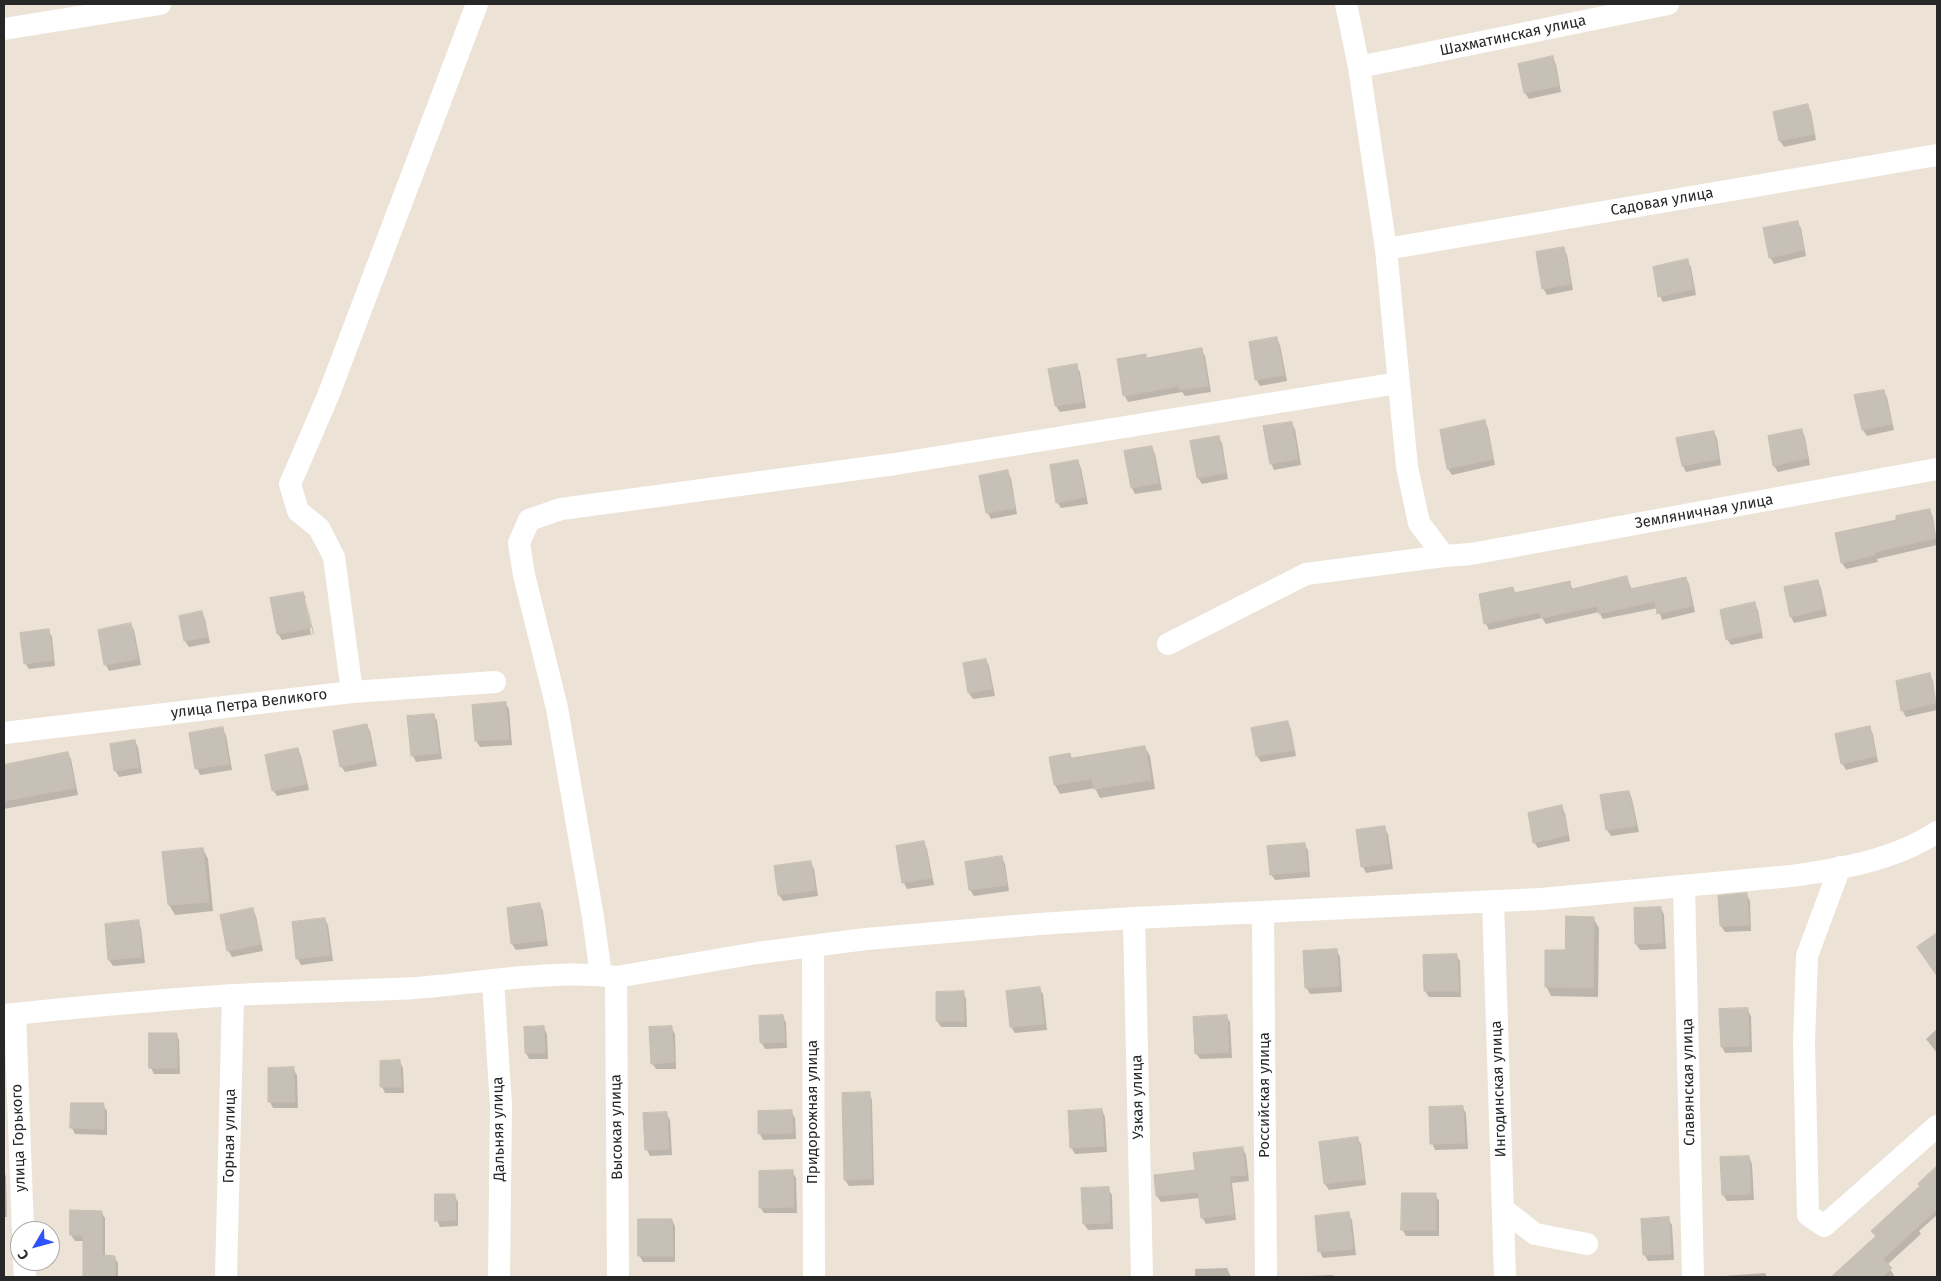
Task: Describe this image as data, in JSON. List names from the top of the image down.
{
  "streets": {
    "street": [
      "Шахматинская улица",
      "Садовая улица",
      "Земляничная улица",
      "улица Петра Великого",
      "Славянская улица",
      "Ингодинская улица",
      "Российская улица",
      "Узкая улица",
      "Придорожная улица",
      "Высокая улица",
      "Дальняя улица",
      "Горная улица",
      "улица Горького"
    ]
  },
  "north": "bottom left"
}
